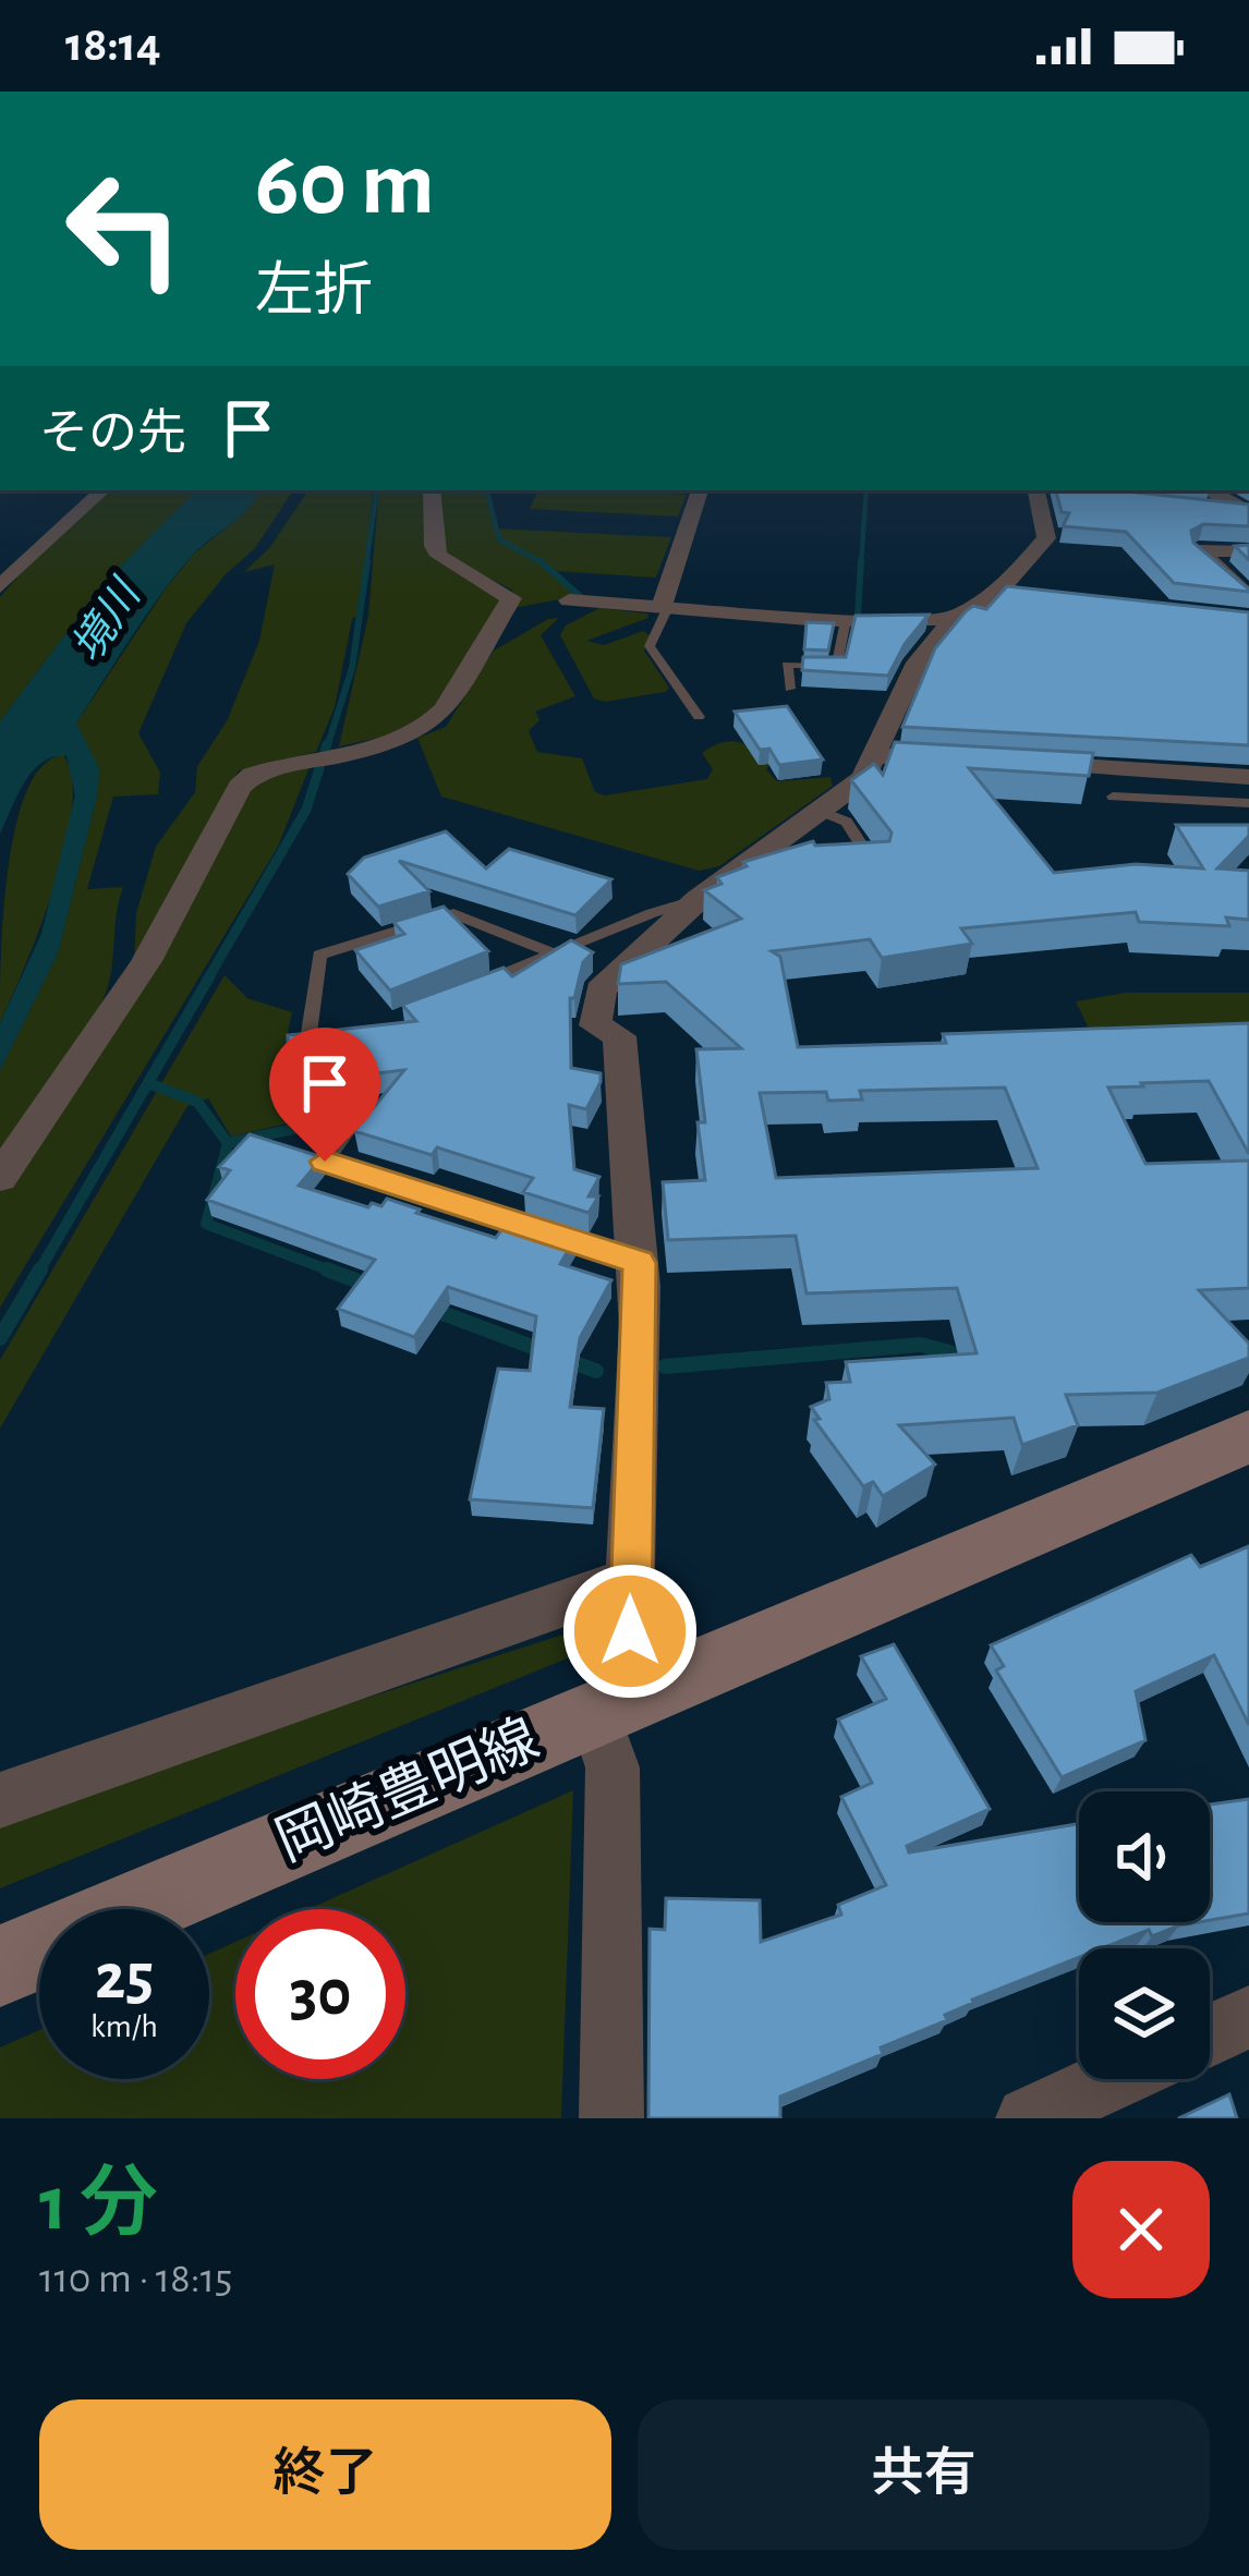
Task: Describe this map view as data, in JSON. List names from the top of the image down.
{
  "streets": {
    "main road": ["岡崎豊明線"]
  },
  "water": ["境川"],
  "page": {
    "status": "18:14",
    "turn": ["60 m", "左折"],
    "then": "その先",
    "speed": "25 km/h",
    "limit": "30",
    "heading": ["1 分", "110 m · 18:15"],
    "buttons": ["終了", "共有"]
  }
}
